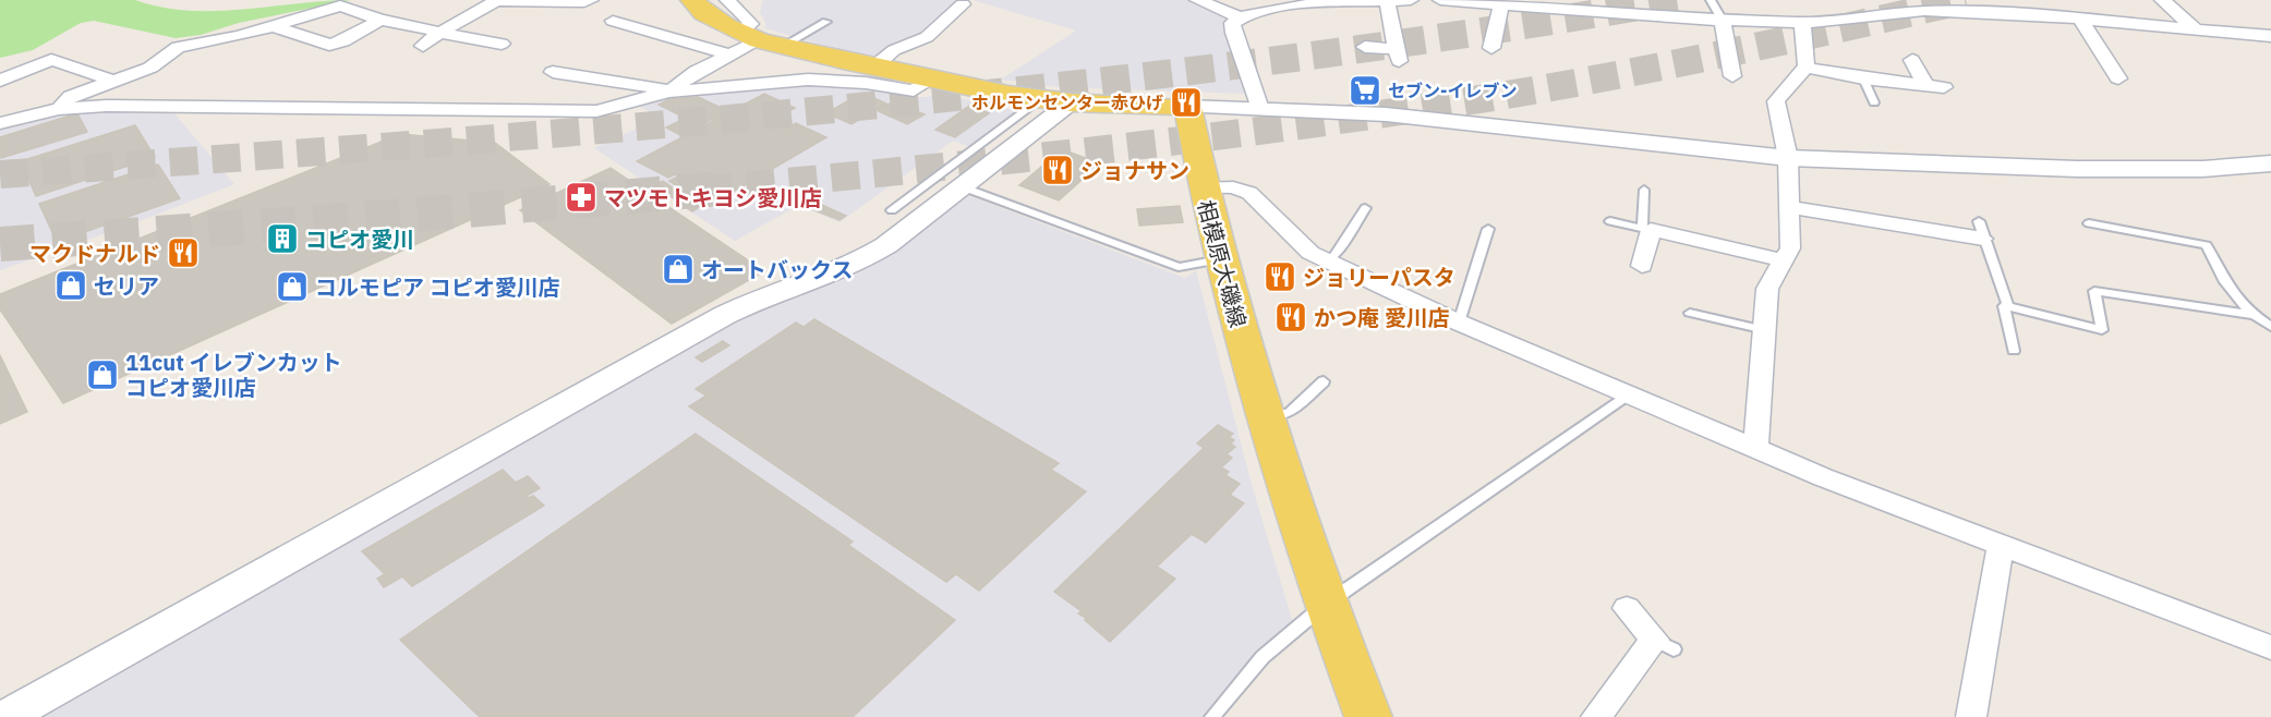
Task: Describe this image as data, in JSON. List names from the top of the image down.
{
  "streets": {
    "main road": ["相模原大磯線"]
  },
  "places": {
    "supermarket": ["セブン-イレブン"],
    "restaurant": [
      "ホルモンセンター赤ひげ",
      "ジョナサン",
      "マクドナルド",
      "ジョリーパスタ",
      "かつ庵 愛川店"
    ],
    "pharmacy": ["マツモトキヨシ愛川店"],
    "building": ["コピオ愛川"],
    "shop": [
      "オートバックス",
      "セリア",
      "コルモピア コピオ愛川店",
      "11cut イレブンカット コピオ愛川店"
    ]
  }
}
